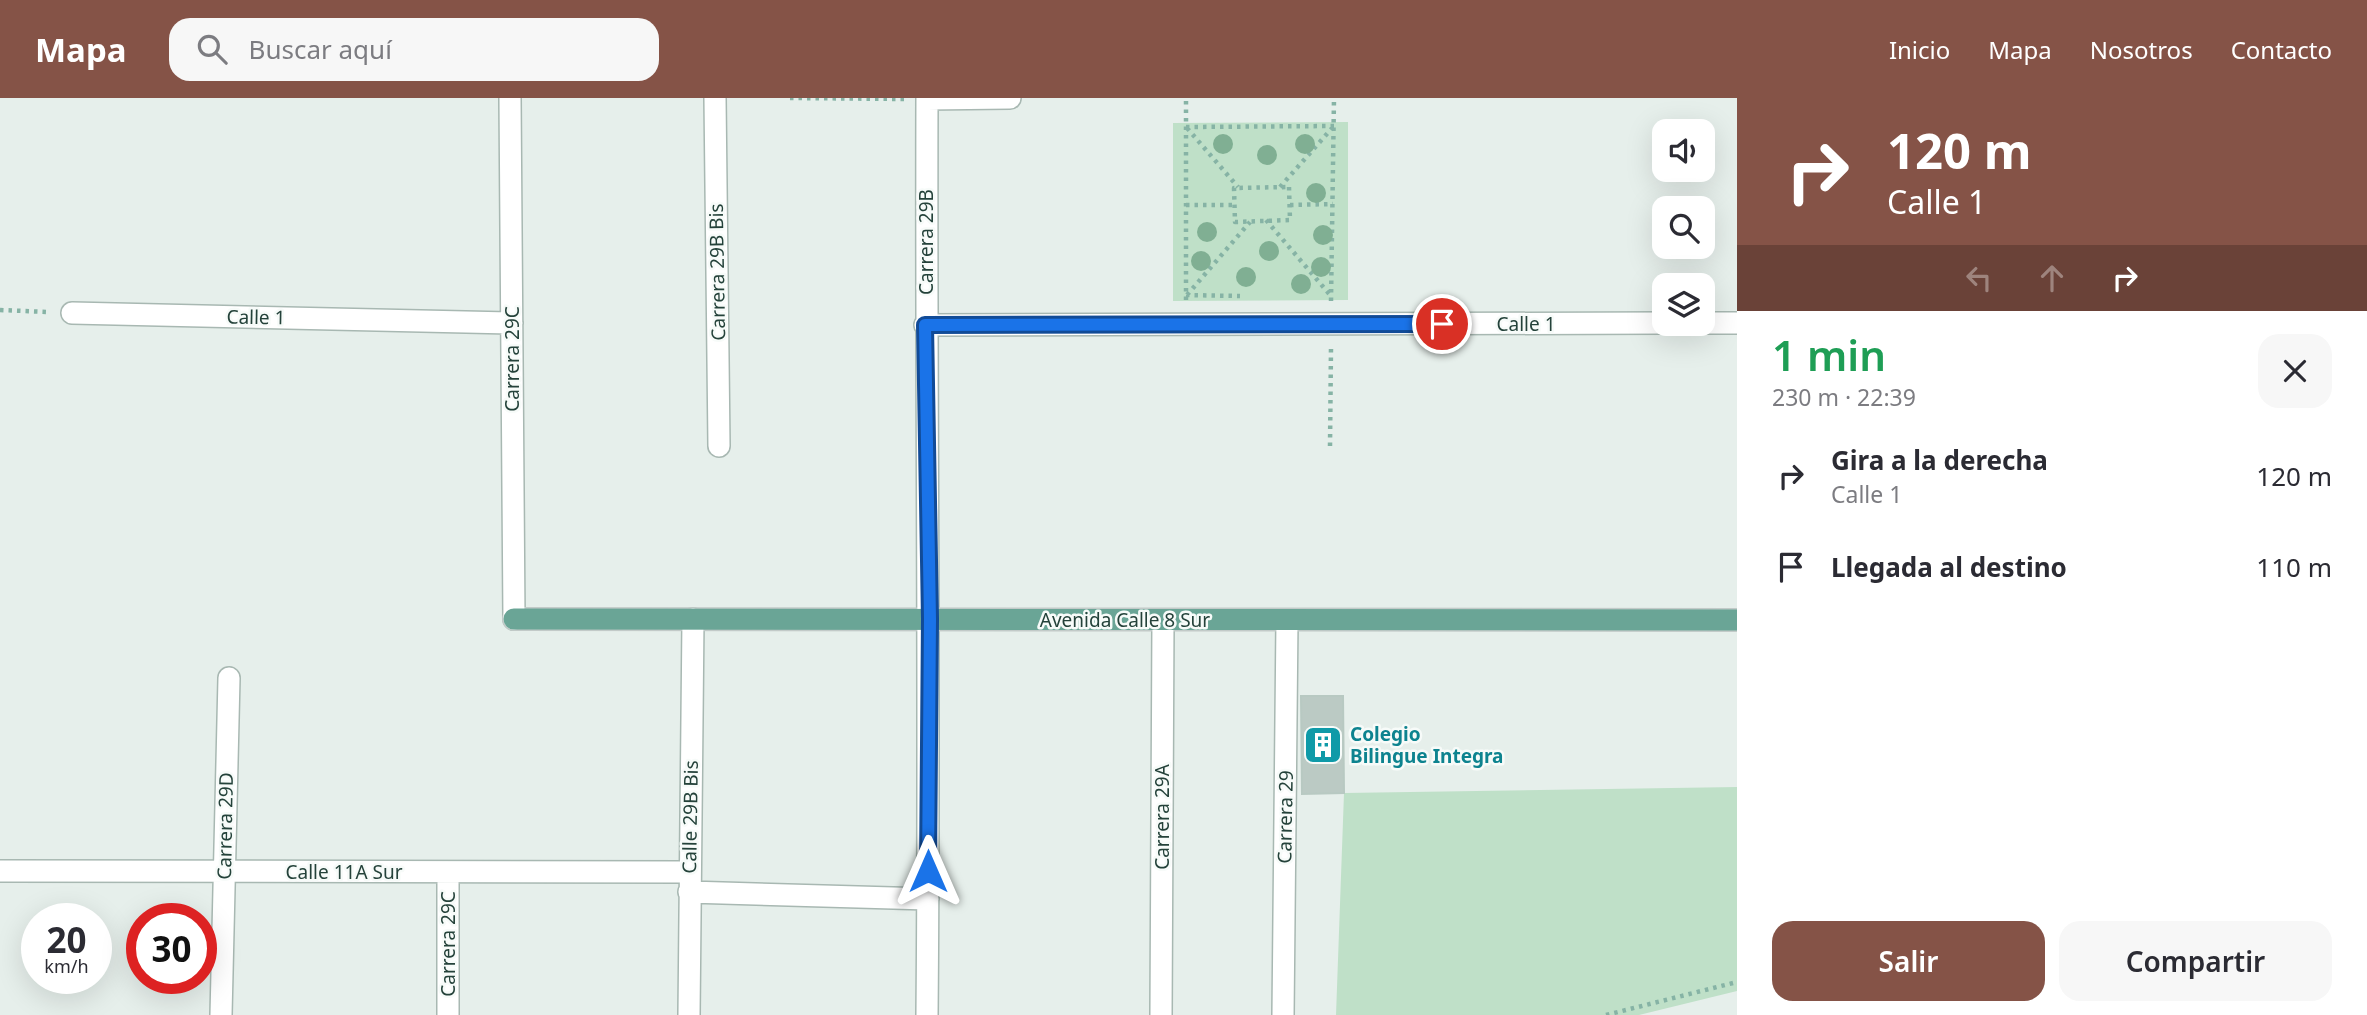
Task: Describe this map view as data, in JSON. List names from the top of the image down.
{
  "streets": {
    "main road": ["Avenida Calle 8 Sur"],
    "street": [
      "Carrera 29B",
      "Carrera 29B Bis",
      "Calle 1",
      "Carrera 29C",
      "Calle 29B Bis",
      "Carrera 29A",
      "Carrera 29",
      "Carrera 29D",
      "Calle 11A Sur"
    ]
  },
  "crossings": [
    ["Carrera 29B", "Calle 1"],
    ["Carrera 29B", "Avenida Calle 8 Sur"],
    ["Carrera 29B", "Calle 11A Sur"],
    ["Calle 1", "Carrera 29C"],
    ["Carrera 29C", "Avenida Calle 8 Sur"],
    ["Carrera 29C", "Calle 11A Sur"],
    ["Avenida Calle 8 Sur", "Calle 29B Bis"],
    ["Avenida Calle 8 Sur", "Carrera 29A"],
    ["Avenida Calle 8 Sur", "Carrera 29"],
    ["Calle 29B Bis", "Calle 11A Sur"],
    ["Carrera 29D", "Calle 11A Sur"]
  ],
  "places": {
    "building": ["Colegio Bilingue Integra"]
  },
  "page": {
    "header": "Mapa",
    "search": "Buscar aquí",
    "nav": [
      "Inicio",
      "Mapa",
      "Nosotros",
      "Contacto"
    ],
    "turn": ["120 m", "Calle 1"],
    "heading": ["1 min", "230 m · 22:39"],
    "list": [
      {
        "name": "Gira a la derecha",
        "note": "Calle 1",
        "value": "120 m"
      },
      {
        "name": "Llegada al destino",
        "value": "110 m"
      }
    ],
    "speed": "20 km/h",
    "limit": "30",
    "buttons": ["Salir", "Compartir"]
  }
}
